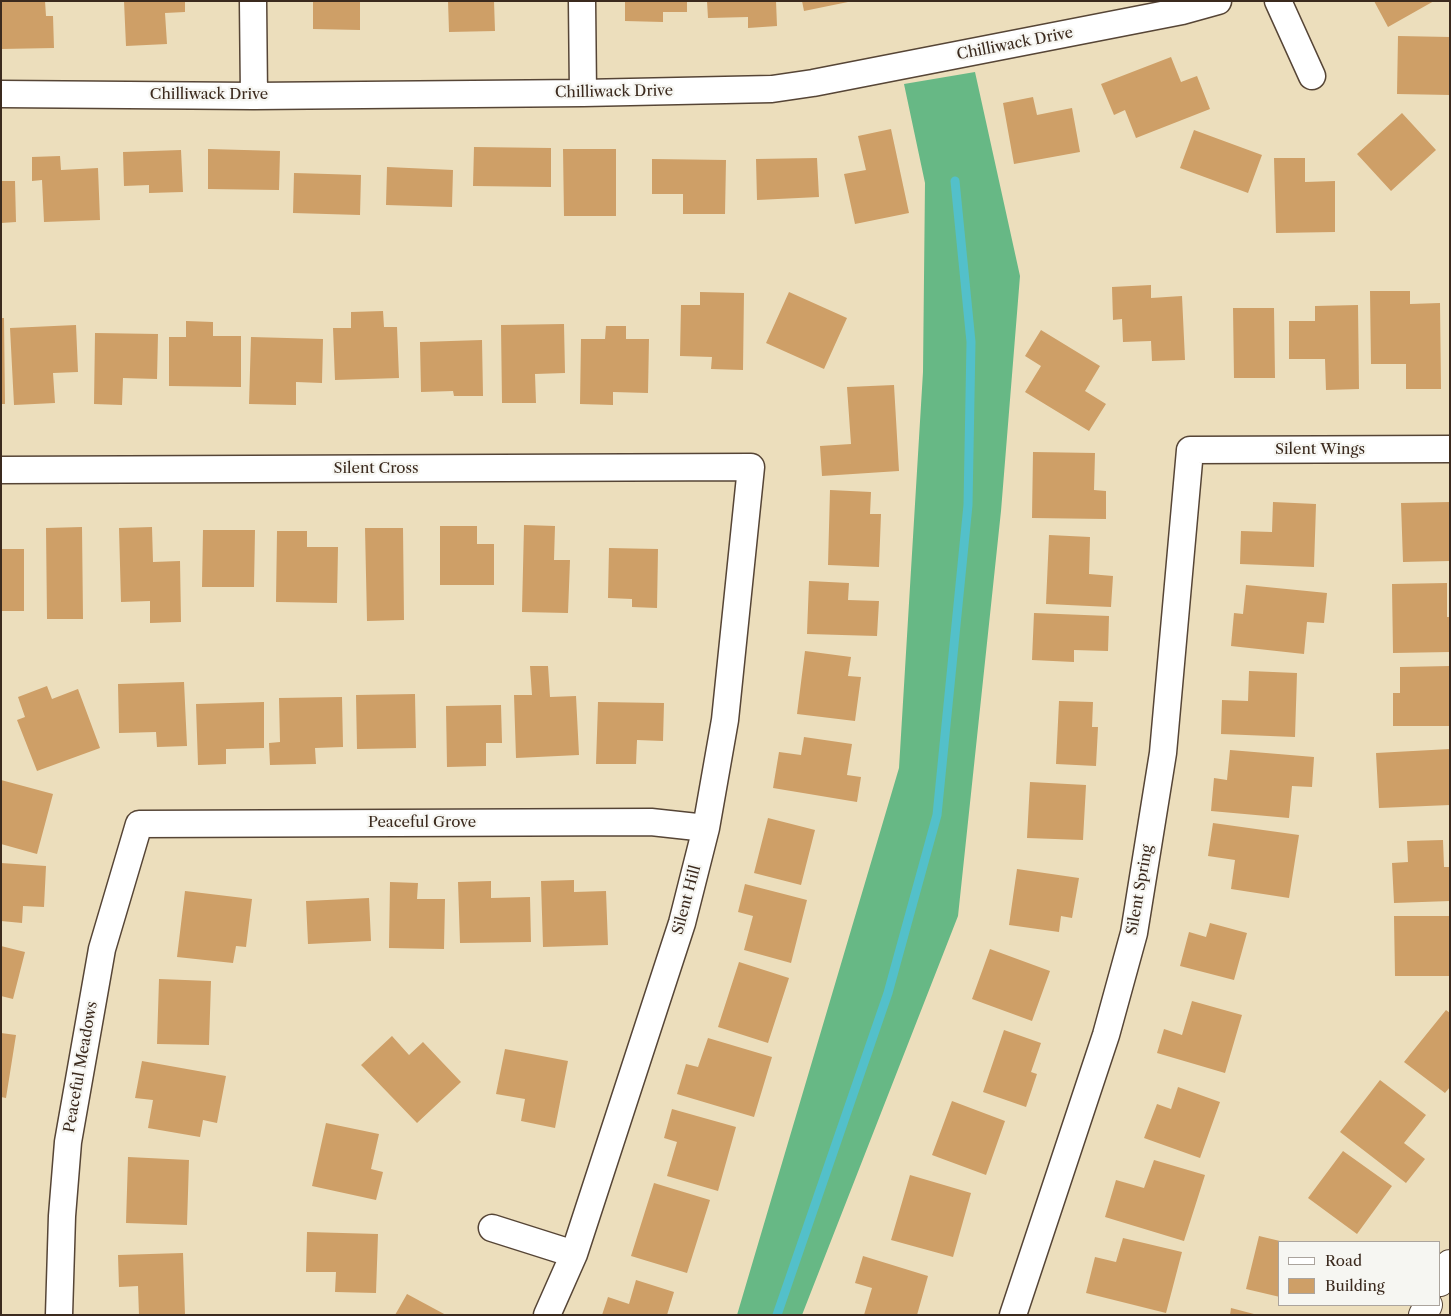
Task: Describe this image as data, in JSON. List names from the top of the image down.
{
  "streets": {
    "street": [
      "Chilliwack Drive",
      "Silent Wings",
      "Silent Cross",
      "Peaceful Grove",
      "Silent Spring",
      "Silent Hill",
      "Peaceful Meadows"
    ]
  },
  "crossings": [
    ["Silent Wings", "Silent Spring"],
    ["Silent Cross", "Silent Hill"],
    ["Peaceful Grove", "Silent Hill"],
    ["Peaceful Grove", "Peaceful Meadows"]
  ],
  "legend": ["Road", "Building"]
}
